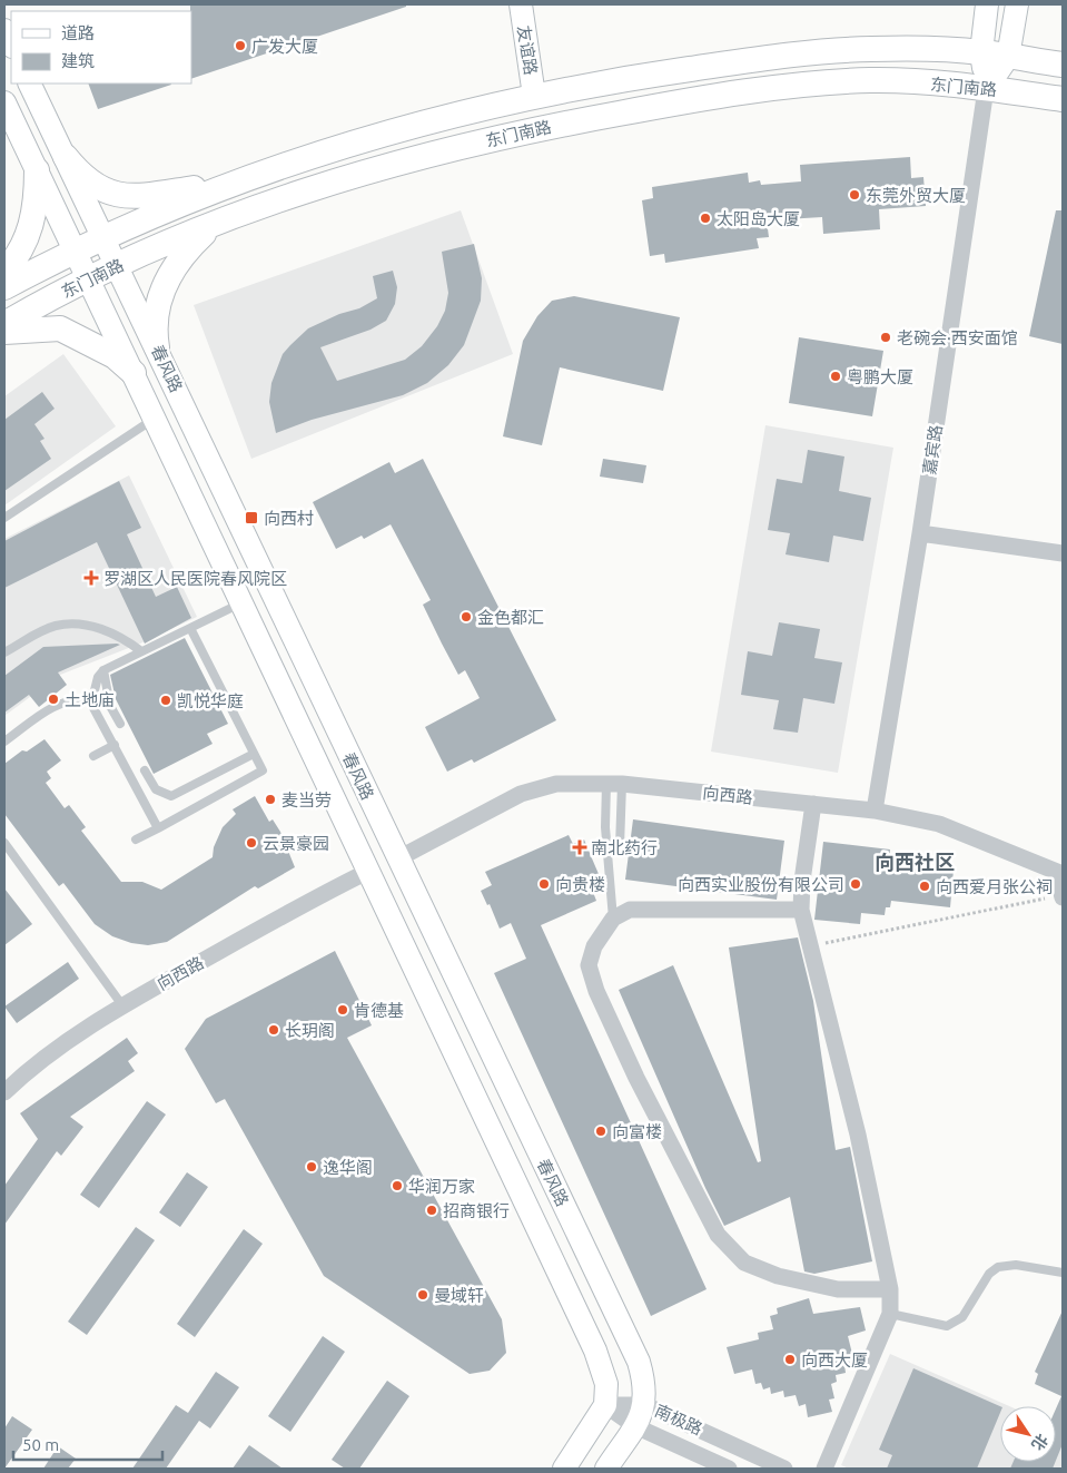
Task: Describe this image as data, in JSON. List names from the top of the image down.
{
  "streets": {
    "main road": ["东门南路"],
    "street": [
      "友谊路",
      "春风路",
      "嘉宾路",
      "向西路",
      "南极路"
    ]
  },
  "crossings": [
    ["友谊路", "东门南路"],
    ["东门南路", "春风路"],
    ["东门南路", "嘉宾路"],
    ["春风路", "向西路"],
    ["春风路", "南极路"],
    ["嘉宾路", "向西路"]
  ],
  "districts": ["向西社区"],
  "places": {
    "other": [
      "广发大厦",
      "东莞外贸大厦",
      "太阳岛大厦",
      "老碗会·西安面馆",
      "粤鹏大厦",
      "金色都汇",
      "土地庙",
      "凯悦华庭",
      "麦当劳",
      "云景豪园",
      "向贵楼",
      "向西实业股份有限公司",
      "向西爱月张公祠",
      "肯德基",
      "长玥阁",
      "向富楼",
      "逸华阁",
      "华润万家",
      "招商银行",
      "曼域轩",
      "向西大厦"
    ],
    "transit": ["向西村"],
    "health": ["罗湖区人民医院春风院区", "南北药行"]
  },
  "legend": ["道路", "建筑"],
  "scale_bar": "50 m",
  "north": "bottom right"
}
